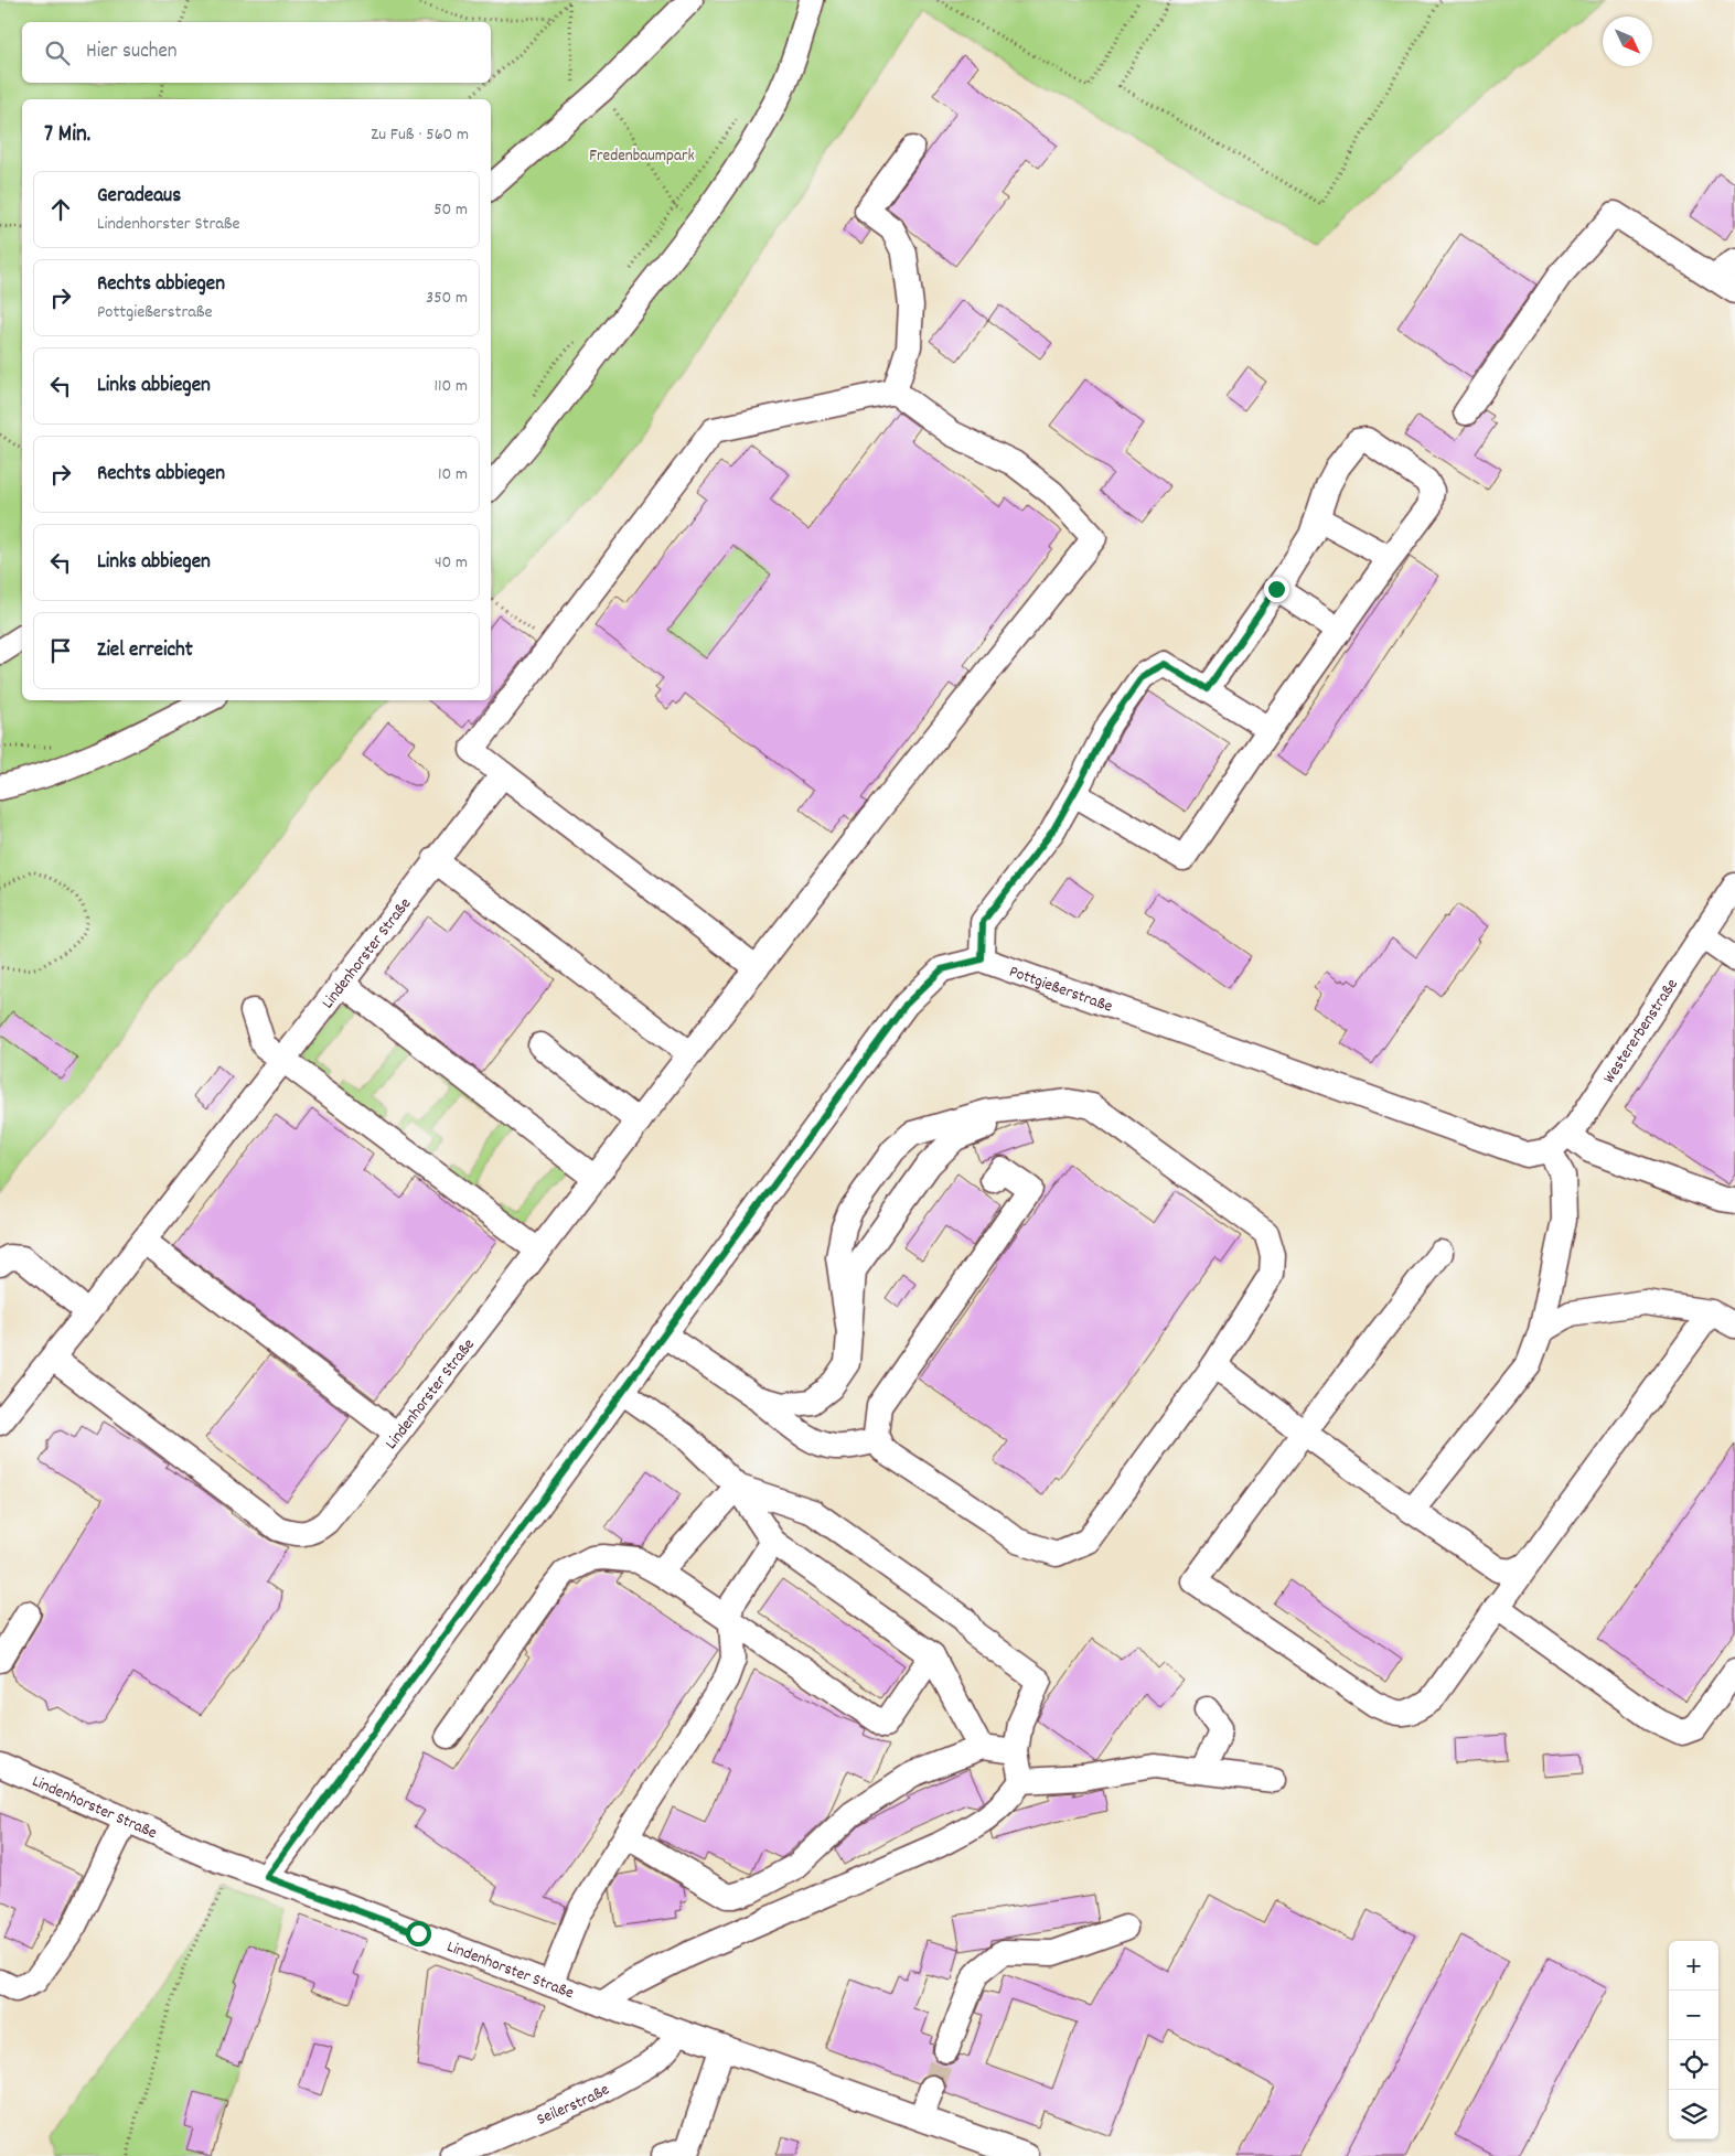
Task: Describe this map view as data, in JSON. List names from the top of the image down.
{
  "streets": {
    "street": [
      "Lindenhorster Straße",
      "Pottgießerstraße",
      "Westererbenstraße",
      "Seilerstraße"
    ]
  },
  "crossings": [
    ["Lindenhorster Straße", "Seilerstraße"],
    ["Pottgießerstraße", "Westererbenstraße"]
  ],
  "parks": ["Fredenbaumpark"],
  "north": "bottom right",
  "page": {
    "search": "Hier suchen",
    "heading": ["7 Min.", "Zu Fuß · 560 m"],
    "list": [
      ["Geradeaus", "Lindenhorster Straße", "50 m"],
      ["Rechts abbiegen", "Pottgießerstraße", "350 m"],
      ["Links abbiegen", "110 m"],
      ["Rechts abbiegen", "10 m"],
      ["Links abbiegen", "40 m"],
      "Ziel erreicht"
    ],
    "map_buttons": ["+", "−"]
  }
}
